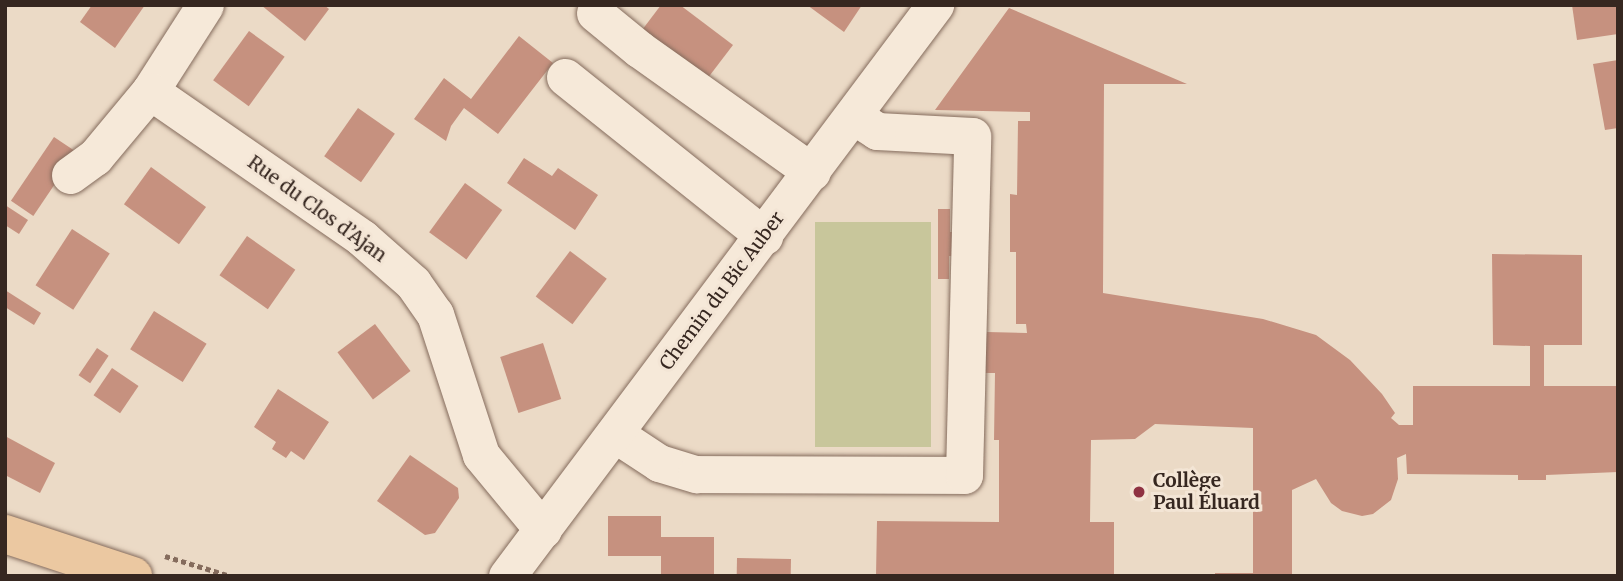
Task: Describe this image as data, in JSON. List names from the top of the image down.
{
  "streets": {
    "street": ["Rue du Clos d’Ajan", "Chemin du Bic Auber"]
  },
  "crossings": [
    ["Rue du Clos d’Ajan", "Chemin du Bic Auber"]
  ],
  "places": ["Collège Paul Éluard"]
}
